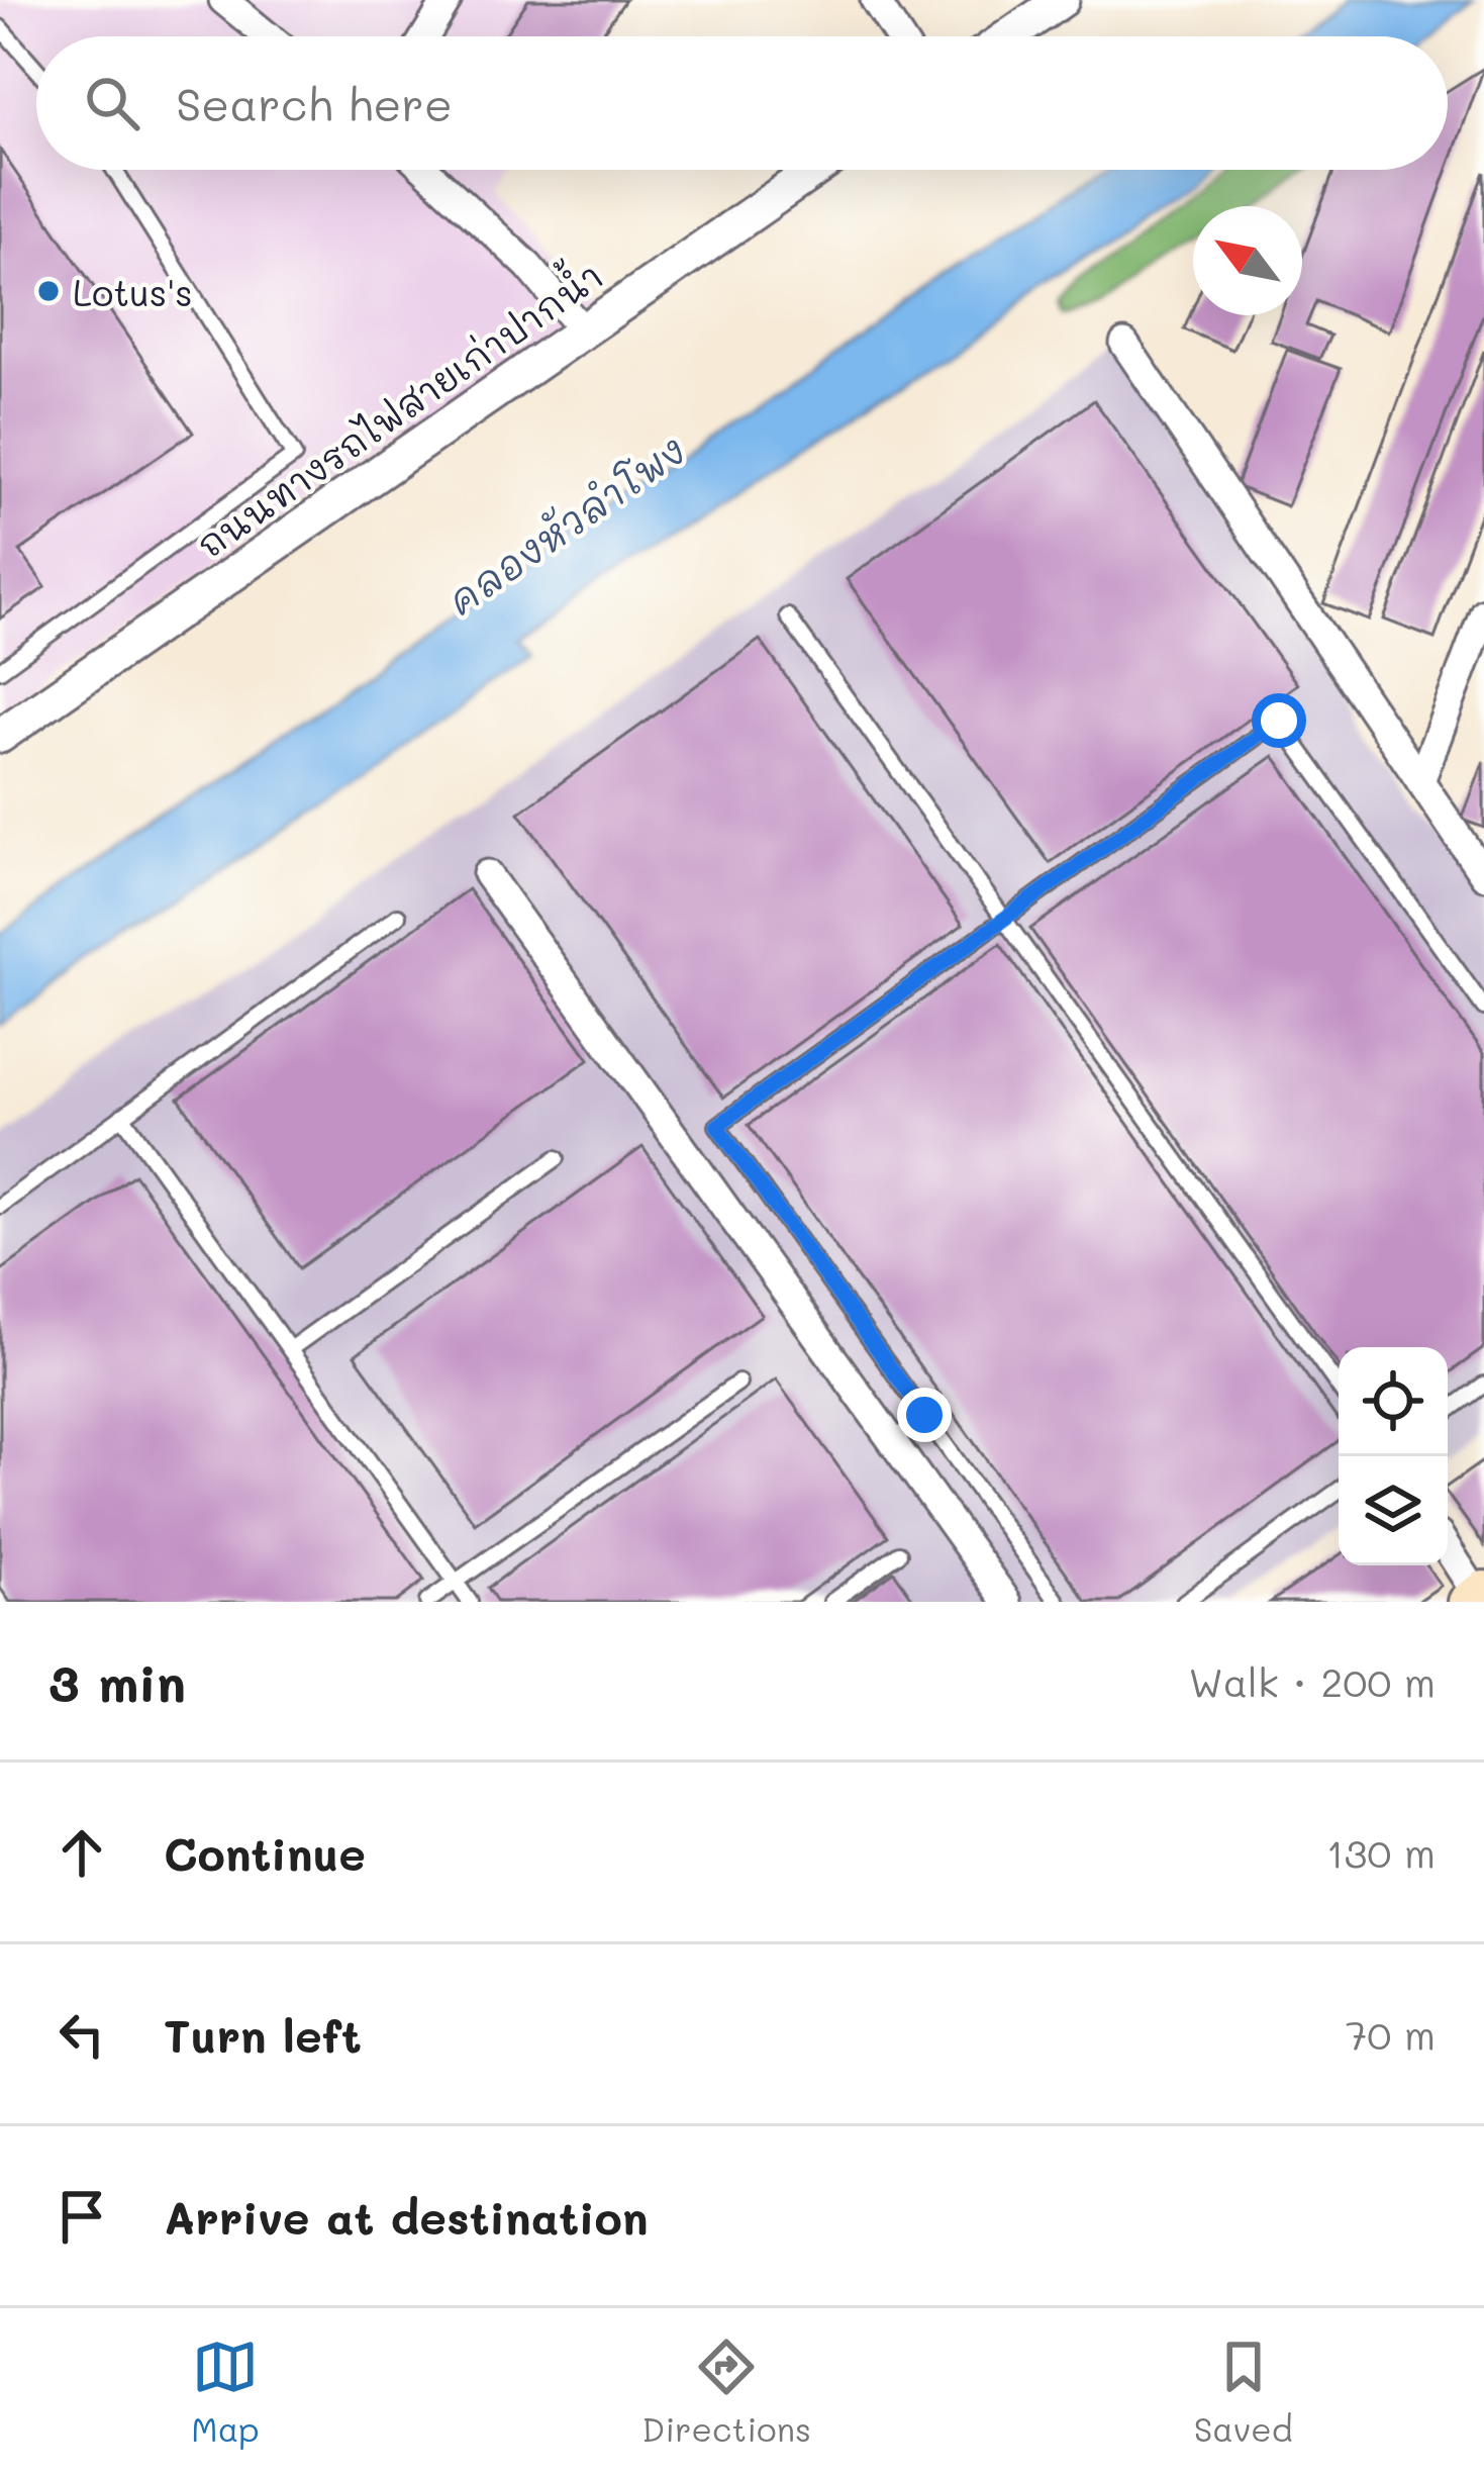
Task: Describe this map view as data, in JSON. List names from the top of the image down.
{
  "streets": {
    "street": ["ถนนทางรถไฟสายเก่าปากน้ำ"]
  },
  "water": ["คลองหัวลำโพง"],
  "places": ["Lotus's"],
  "north": "top left",
  "page": {
    "search": "Search here",
    "heading": ["3 min", "Walk · 200 m"],
    "list": [
      ["Continue", "130 m"],
      ["Turn left", "70 m"],
      "Arrive at destination"
    ],
    "nav": ["Map", "Directions", "Saved"]
  }
}
